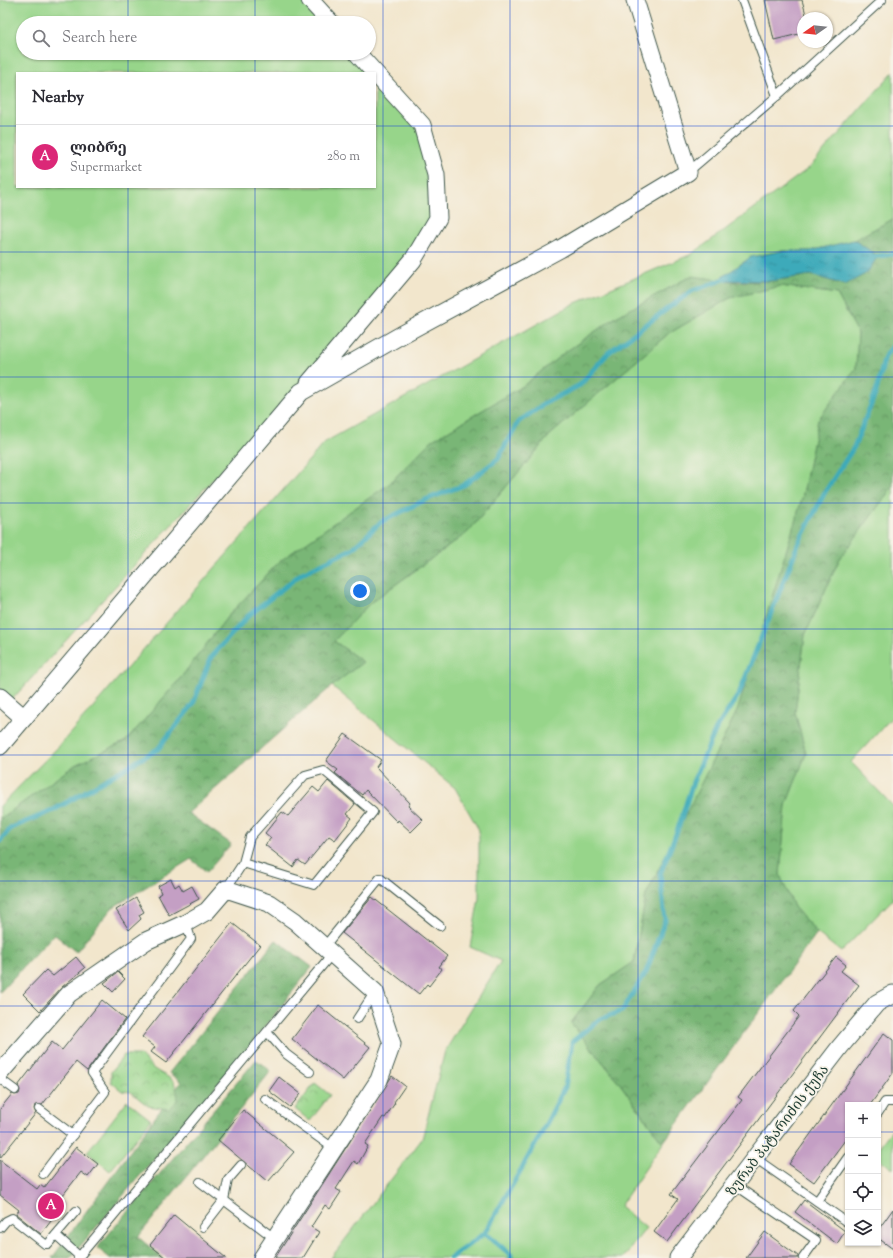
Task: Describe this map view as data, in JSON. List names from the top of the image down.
{
  "streets": {
    "street": ["ზურაბ პატარიძის ქუჩა"]
  },
  "north": "left",
  "page": {
    "search": "Search here",
    "heading": "Nearby",
    "list": [
      {
        "mark": "A",
        "name": "ლიბრე",
        "note": "Supermarket",
        "value": "280 m"
      }
    ],
    "map_buttons": ["+", "−"],
    "pins": "A"
  }
}
